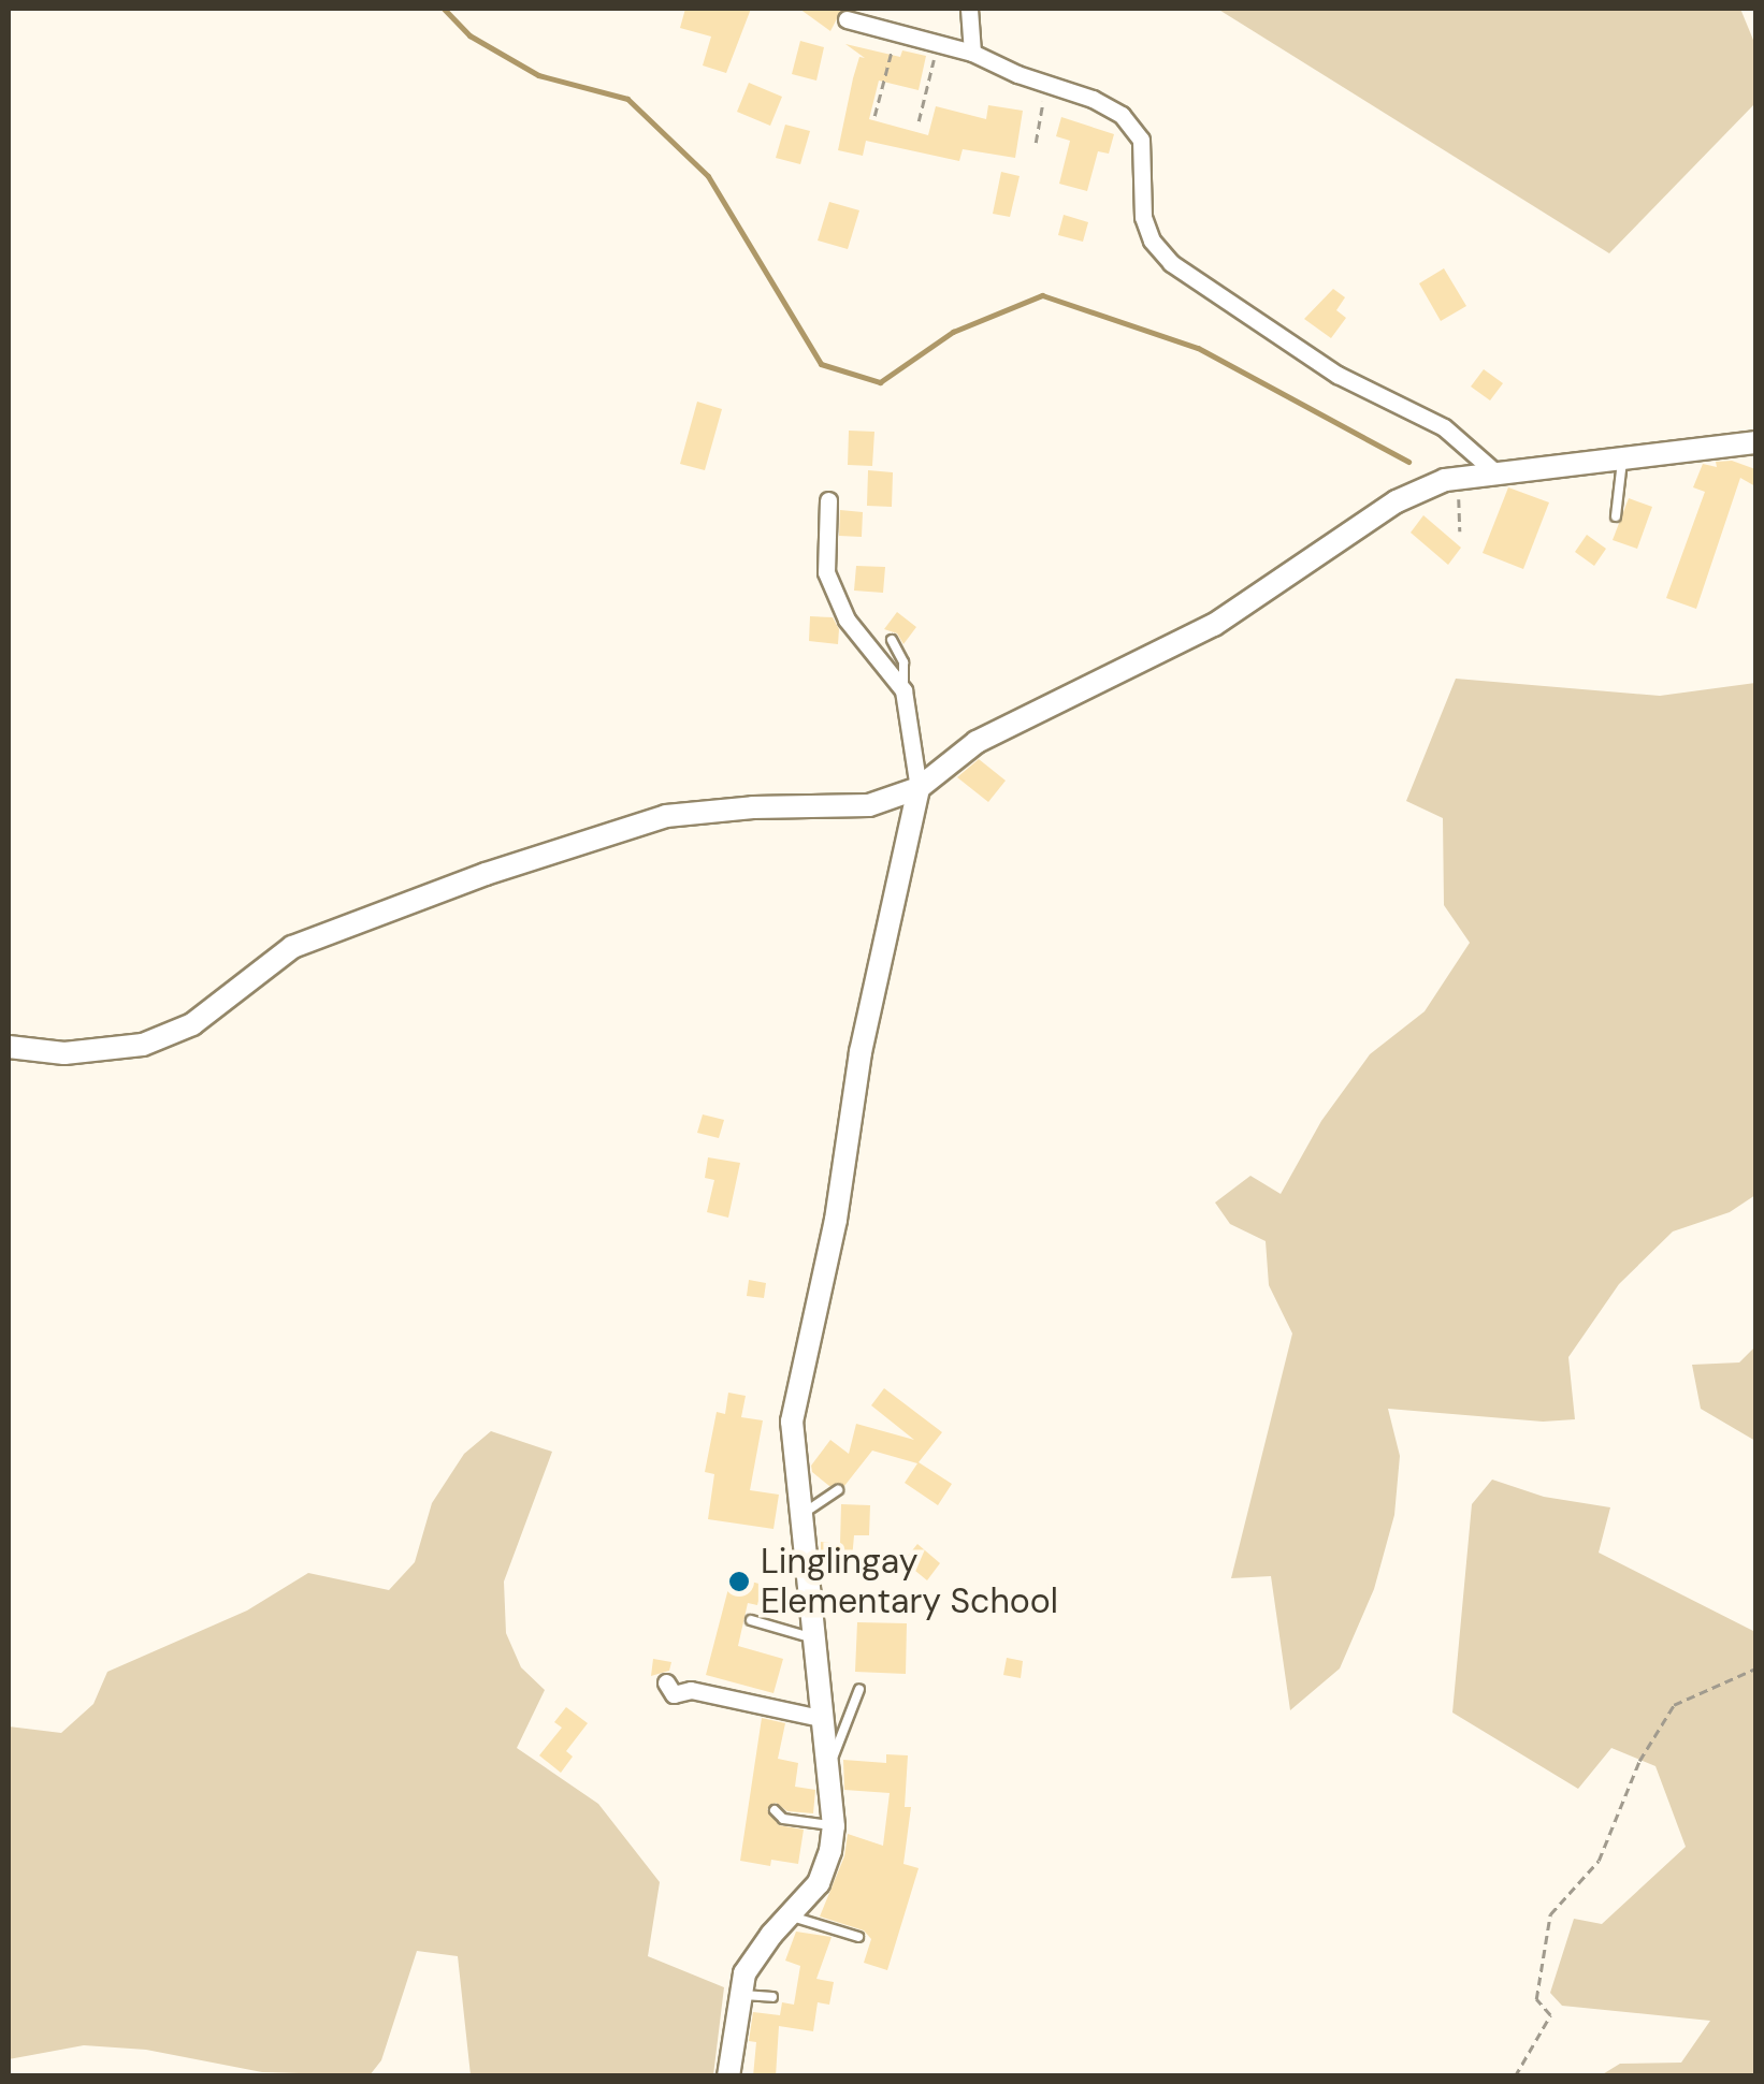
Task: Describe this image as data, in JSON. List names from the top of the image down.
{
  "places": ["Linglingay Elementary School"]
}
